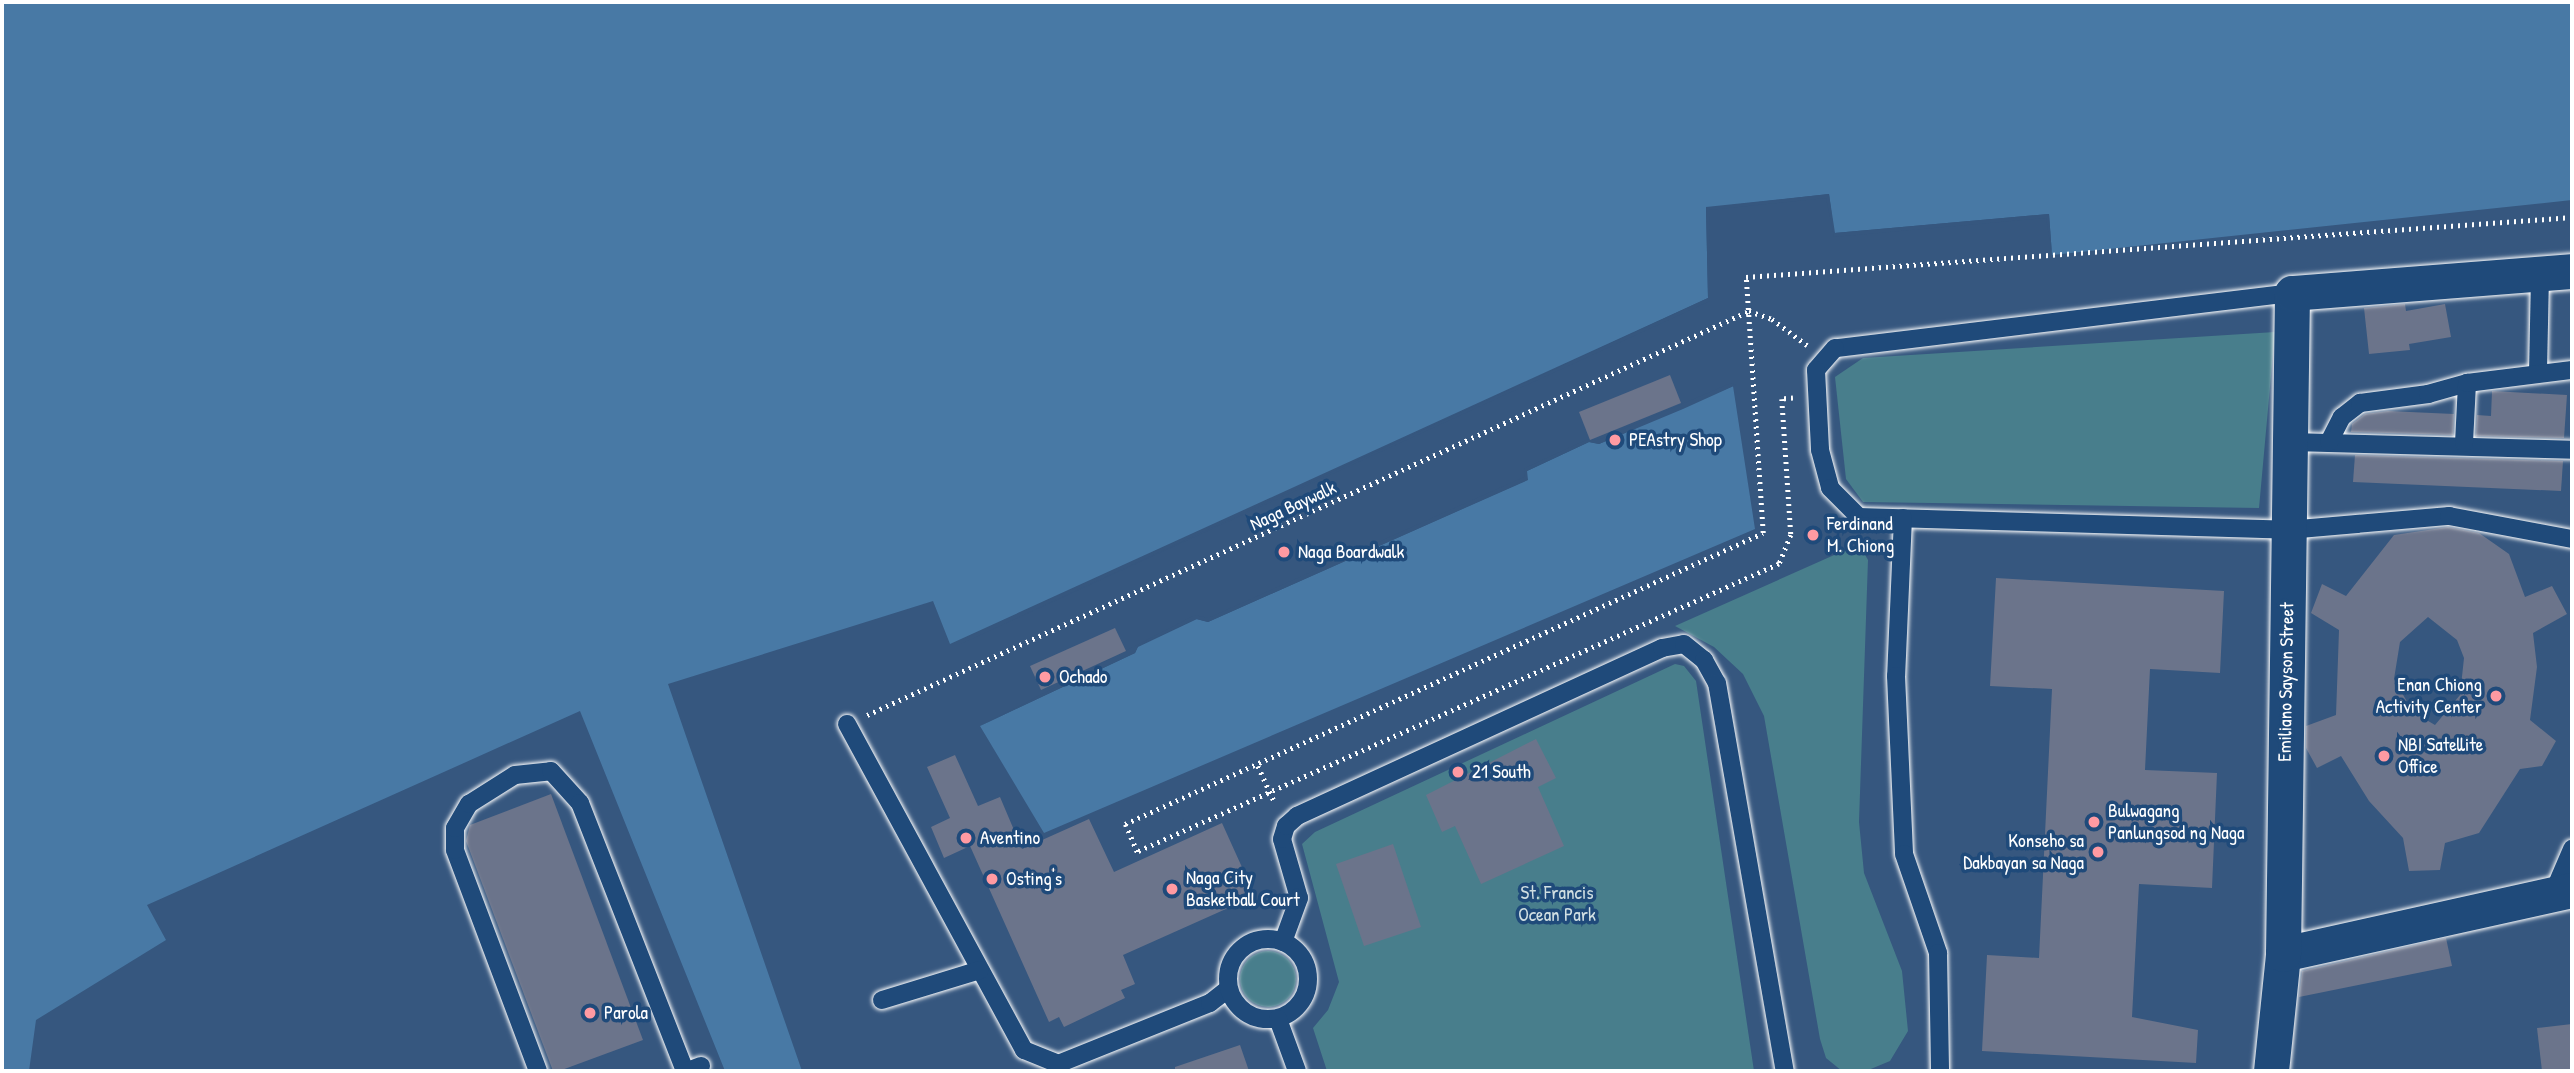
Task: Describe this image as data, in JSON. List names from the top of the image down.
{
  "streets": {
    "street": ["Emiliano Sayson Street"],
    "path": ["Naga Baywalk"]
  },
  "parks": ["St. Francis Ocean Park"],
  "places": [
    "PEAstry Shop",
    "Ferdinand M. Chiong",
    "Naga Boardwalk",
    "Ochado",
    "Enan Chiong Activity Center",
    "NBI Satellite Office",
    "21 South",
    "Bulwagang Panlungsod ng Naga",
    "Aventino",
    "Konseho sa Dakbayan sa Naga",
    "Osting's",
    "Naga City Basketball Court",
    "Parola"
  ]
}
